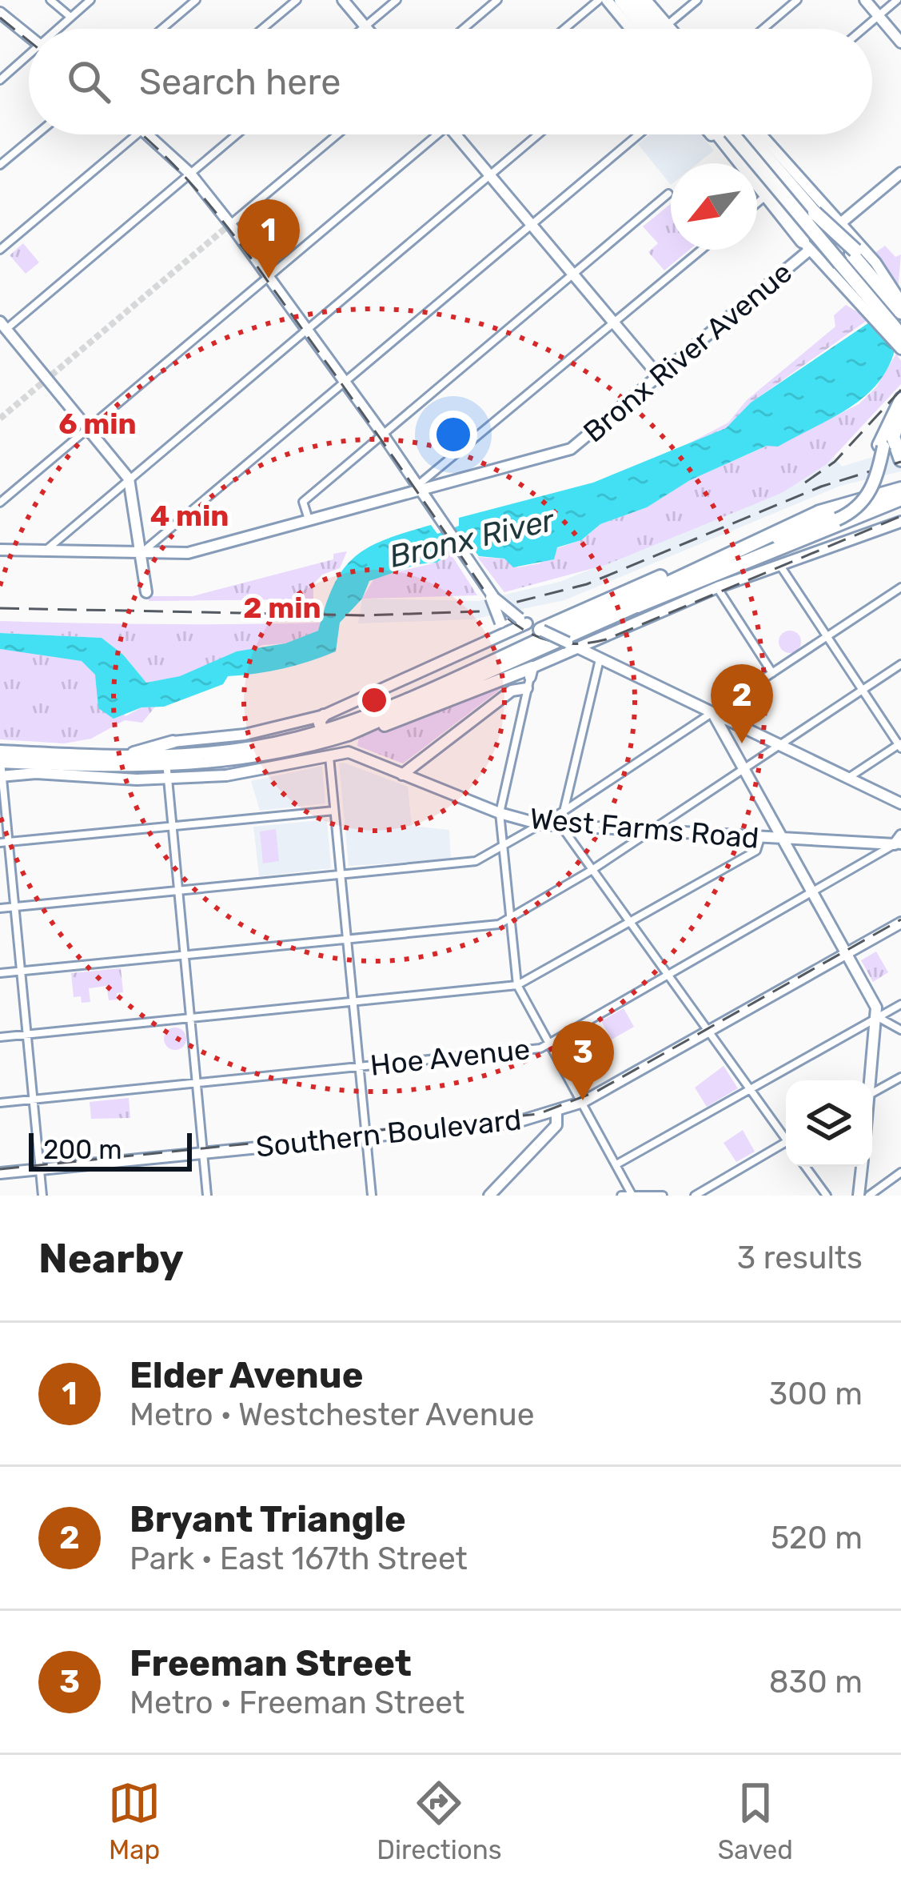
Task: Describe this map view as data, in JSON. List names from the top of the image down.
{
  "streets": {
    "main road": ["Bronx River Avenue", "West Farms Road", "Southern Boulevard"],
    "street": ["Hoe Avenue"]
  },
  "crossings": [
    ["West Farms Road", "Hoe Avenue"]
  ],
  "water": ["Bronx River"],
  "scale_bar": "200 m",
  "north": "bottom left",
  "page": {
    "search": "Search here",
    "pins": ["1", "2", "3"],
    "scale": "200 m",
    "heading": ["Nearby", "3 results"],
    "list": [
      {
        "mark": "1",
        "name": "Elder Avenue",
        "note": "Metro · Westchester Avenue",
        "value": "300 m"
      },
      {
        "mark": "2",
        "name": "Bryant Triangle",
        "note": "Park · East 167th Street",
        "value": "520 m"
      },
      {
        "mark": "3",
        "name": "Freeman Street",
        "note": "Metro · Freeman Street",
        "value": "830 m"
      }
    ],
    "nav": ["Map", "Directions", "Saved"]
  },
  "rings": ["6 min", "4 min", "2 min"]
}
